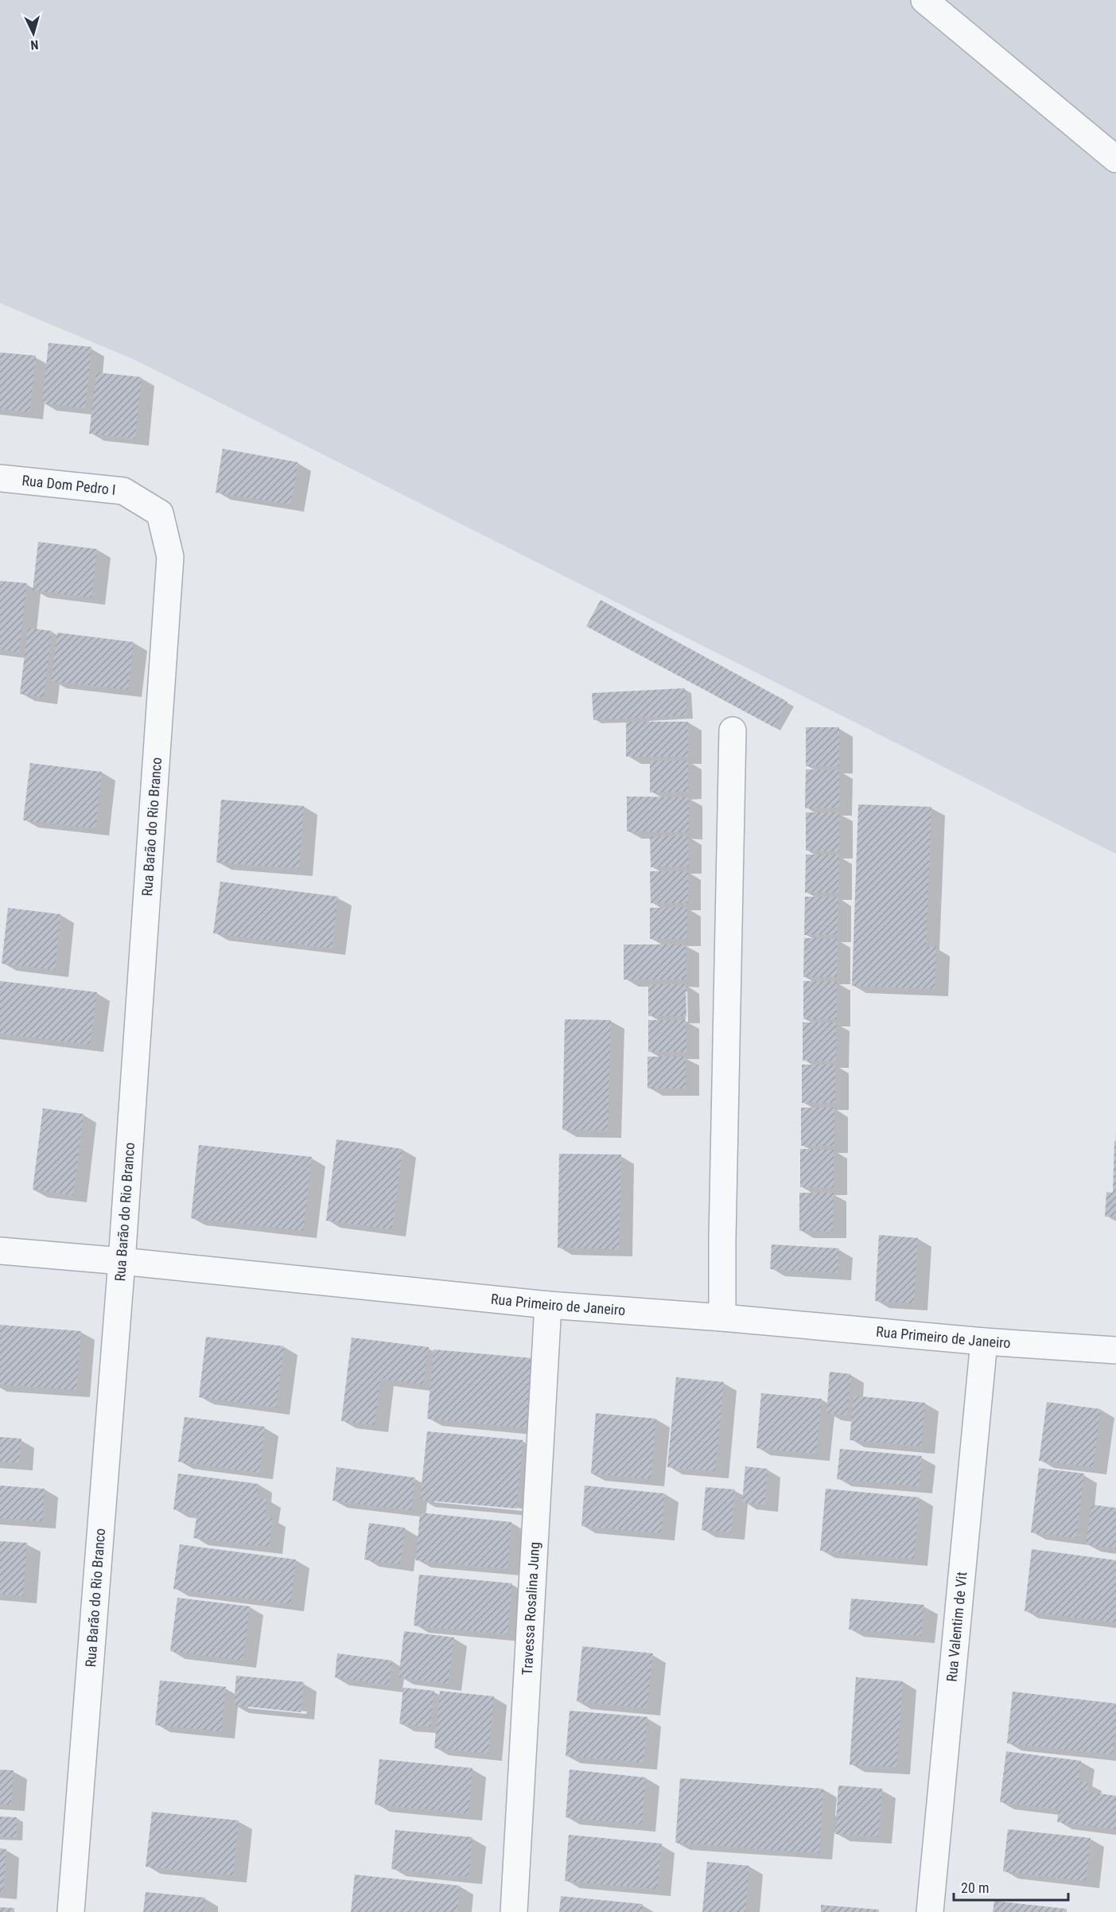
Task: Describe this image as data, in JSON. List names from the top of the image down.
{
  "streets": {
    "street": [
      "Rua Dom Pedro I",
      "Rua Barão do Rio Branco",
      "Rua Primeiro de Janeiro",
      "Travessa Rosalina Jung",
      "Rua Valentim de Vit"
    ]
  },
  "crossings": [
    ["Rua Dom Pedro I", "Rua Barão do Rio Branco"],
    ["Rua Barão do Rio Branco", "Rua Primeiro de Janeiro"],
    ["Rua Primeiro de Janeiro", "Travessa Rosalina Jung"],
    ["Rua Primeiro de Janeiro", "Rua Valentim de Vit"]
  ],
  "scale_bar": "20 m",
  "north": "bottom"
}
